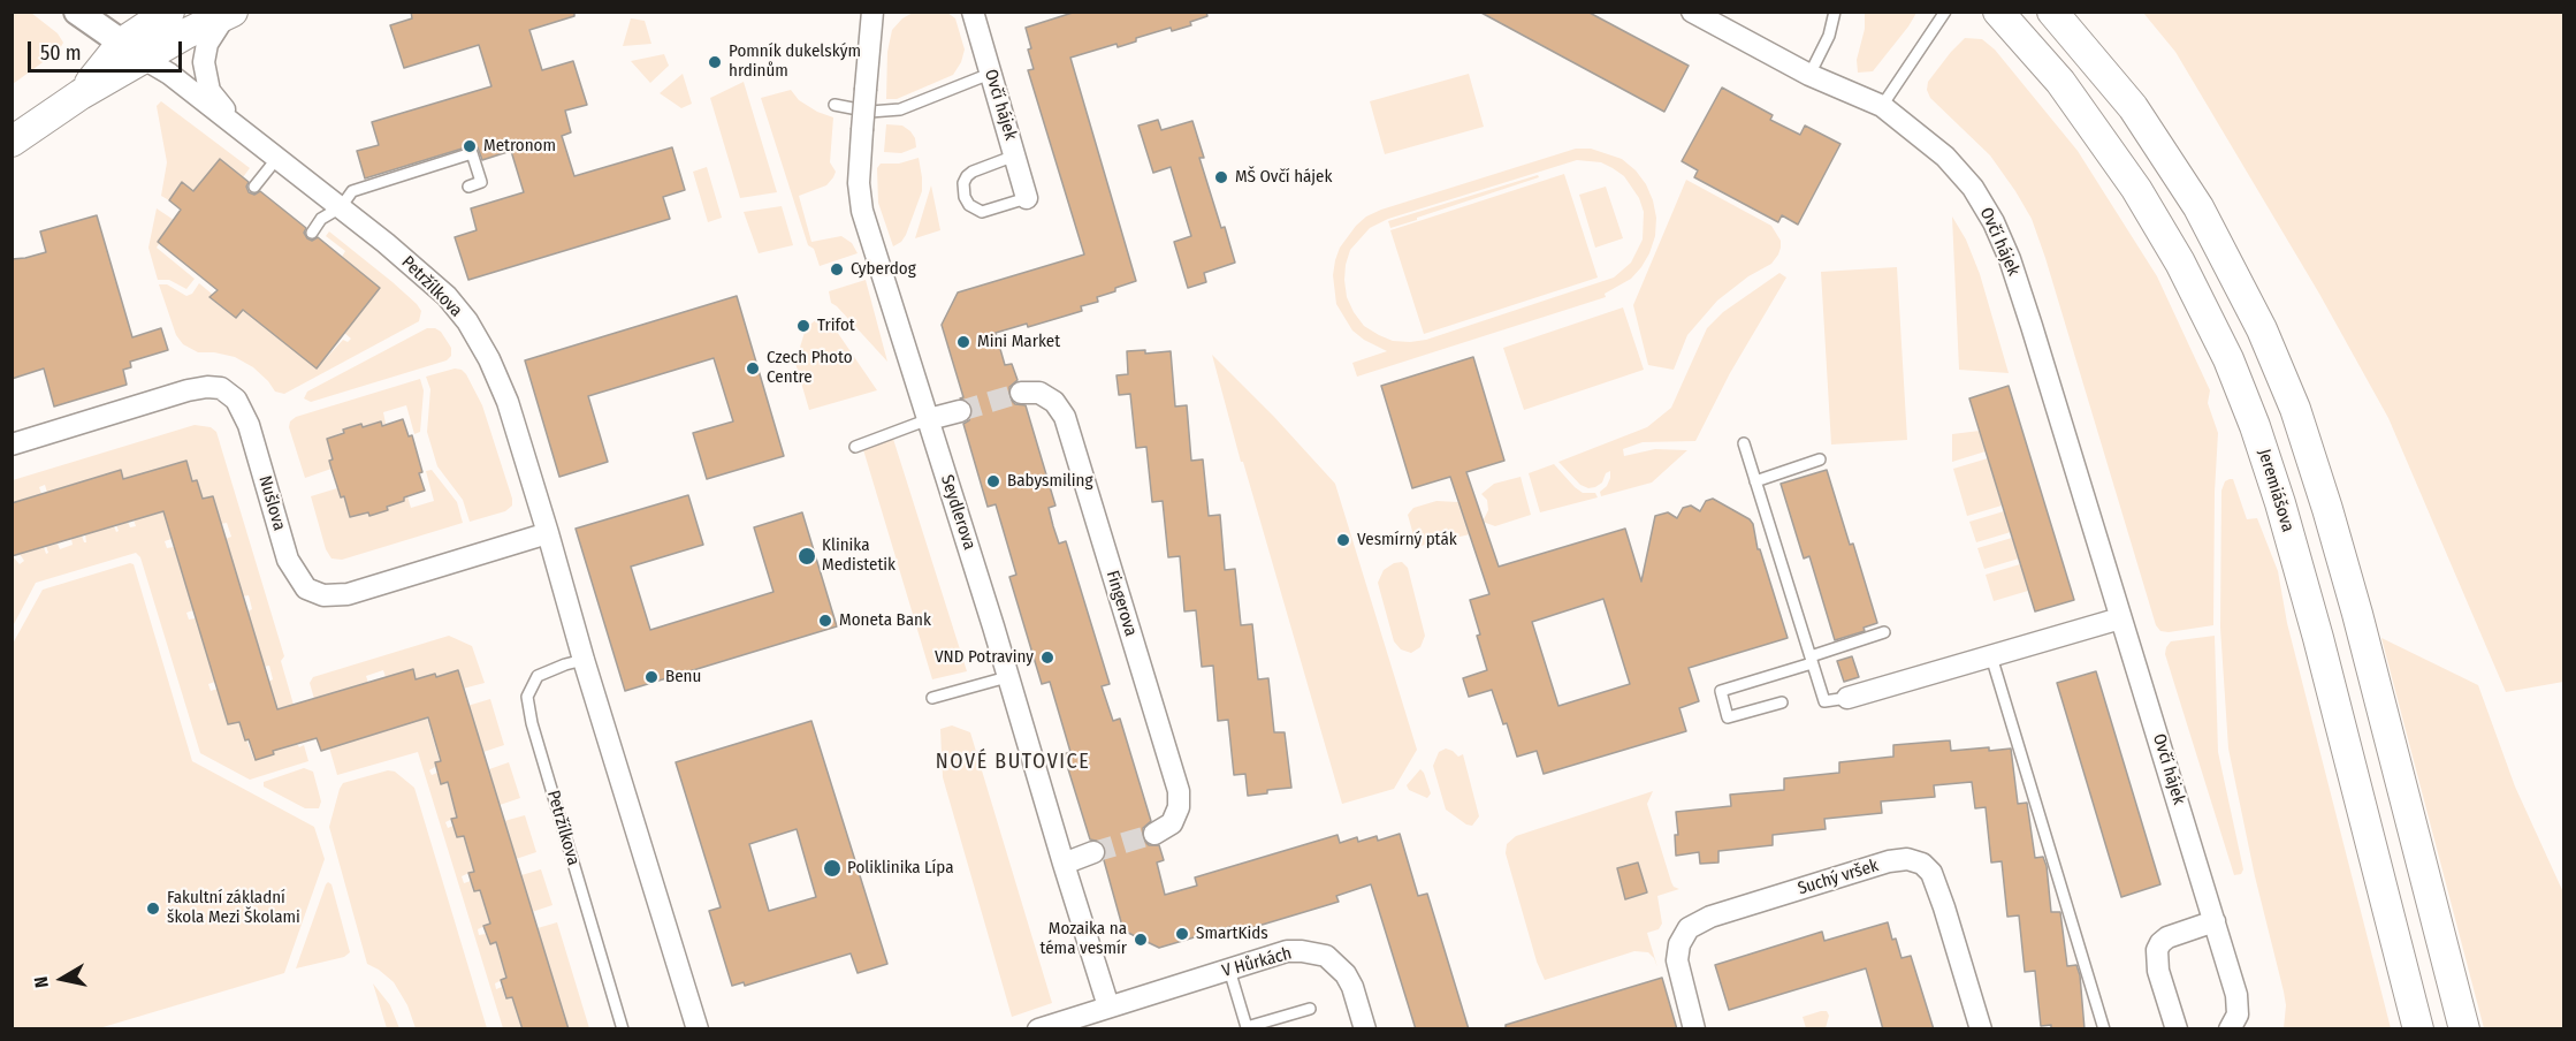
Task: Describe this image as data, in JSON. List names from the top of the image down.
{
  "streets": {
    "main road": ["Jeremiášova"],
    "street": [
      "Ovčí hájek",
      "Petržílkova",
      "Nušlova",
      "Seydlerova",
      "Fingerova",
      "Suchý vršek",
      "V Hůrkách"
    ]
  },
  "crossings": [
    ["Petržílkova", "Nušlova"],
    ["Seydlerova", "V Hůrkách"]
  ],
  "districts": ["NOVÉ BUTOVICE"],
  "places": [
    "Pomník dukelským hrdinům",
    "Metronom",
    "MŠ Ovčí hájek",
    "Cyberdog",
    "Trifot",
    "Mini Market",
    "Czech Photo Centre",
    "Babysmiling",
    "Vesmírný pták",
    "Klinika Medistetik",
    "Moneta Bank",
    "VND Potraviny",
    "Benu",
    "Poliklinika Lípa",
    "Fakultní základní škola Mezi Školami",
    "SmartKids",
    "Mozaika na téma vesmír"
  ],
  "scale_bar": "50 m",
  "north": "left"
}
